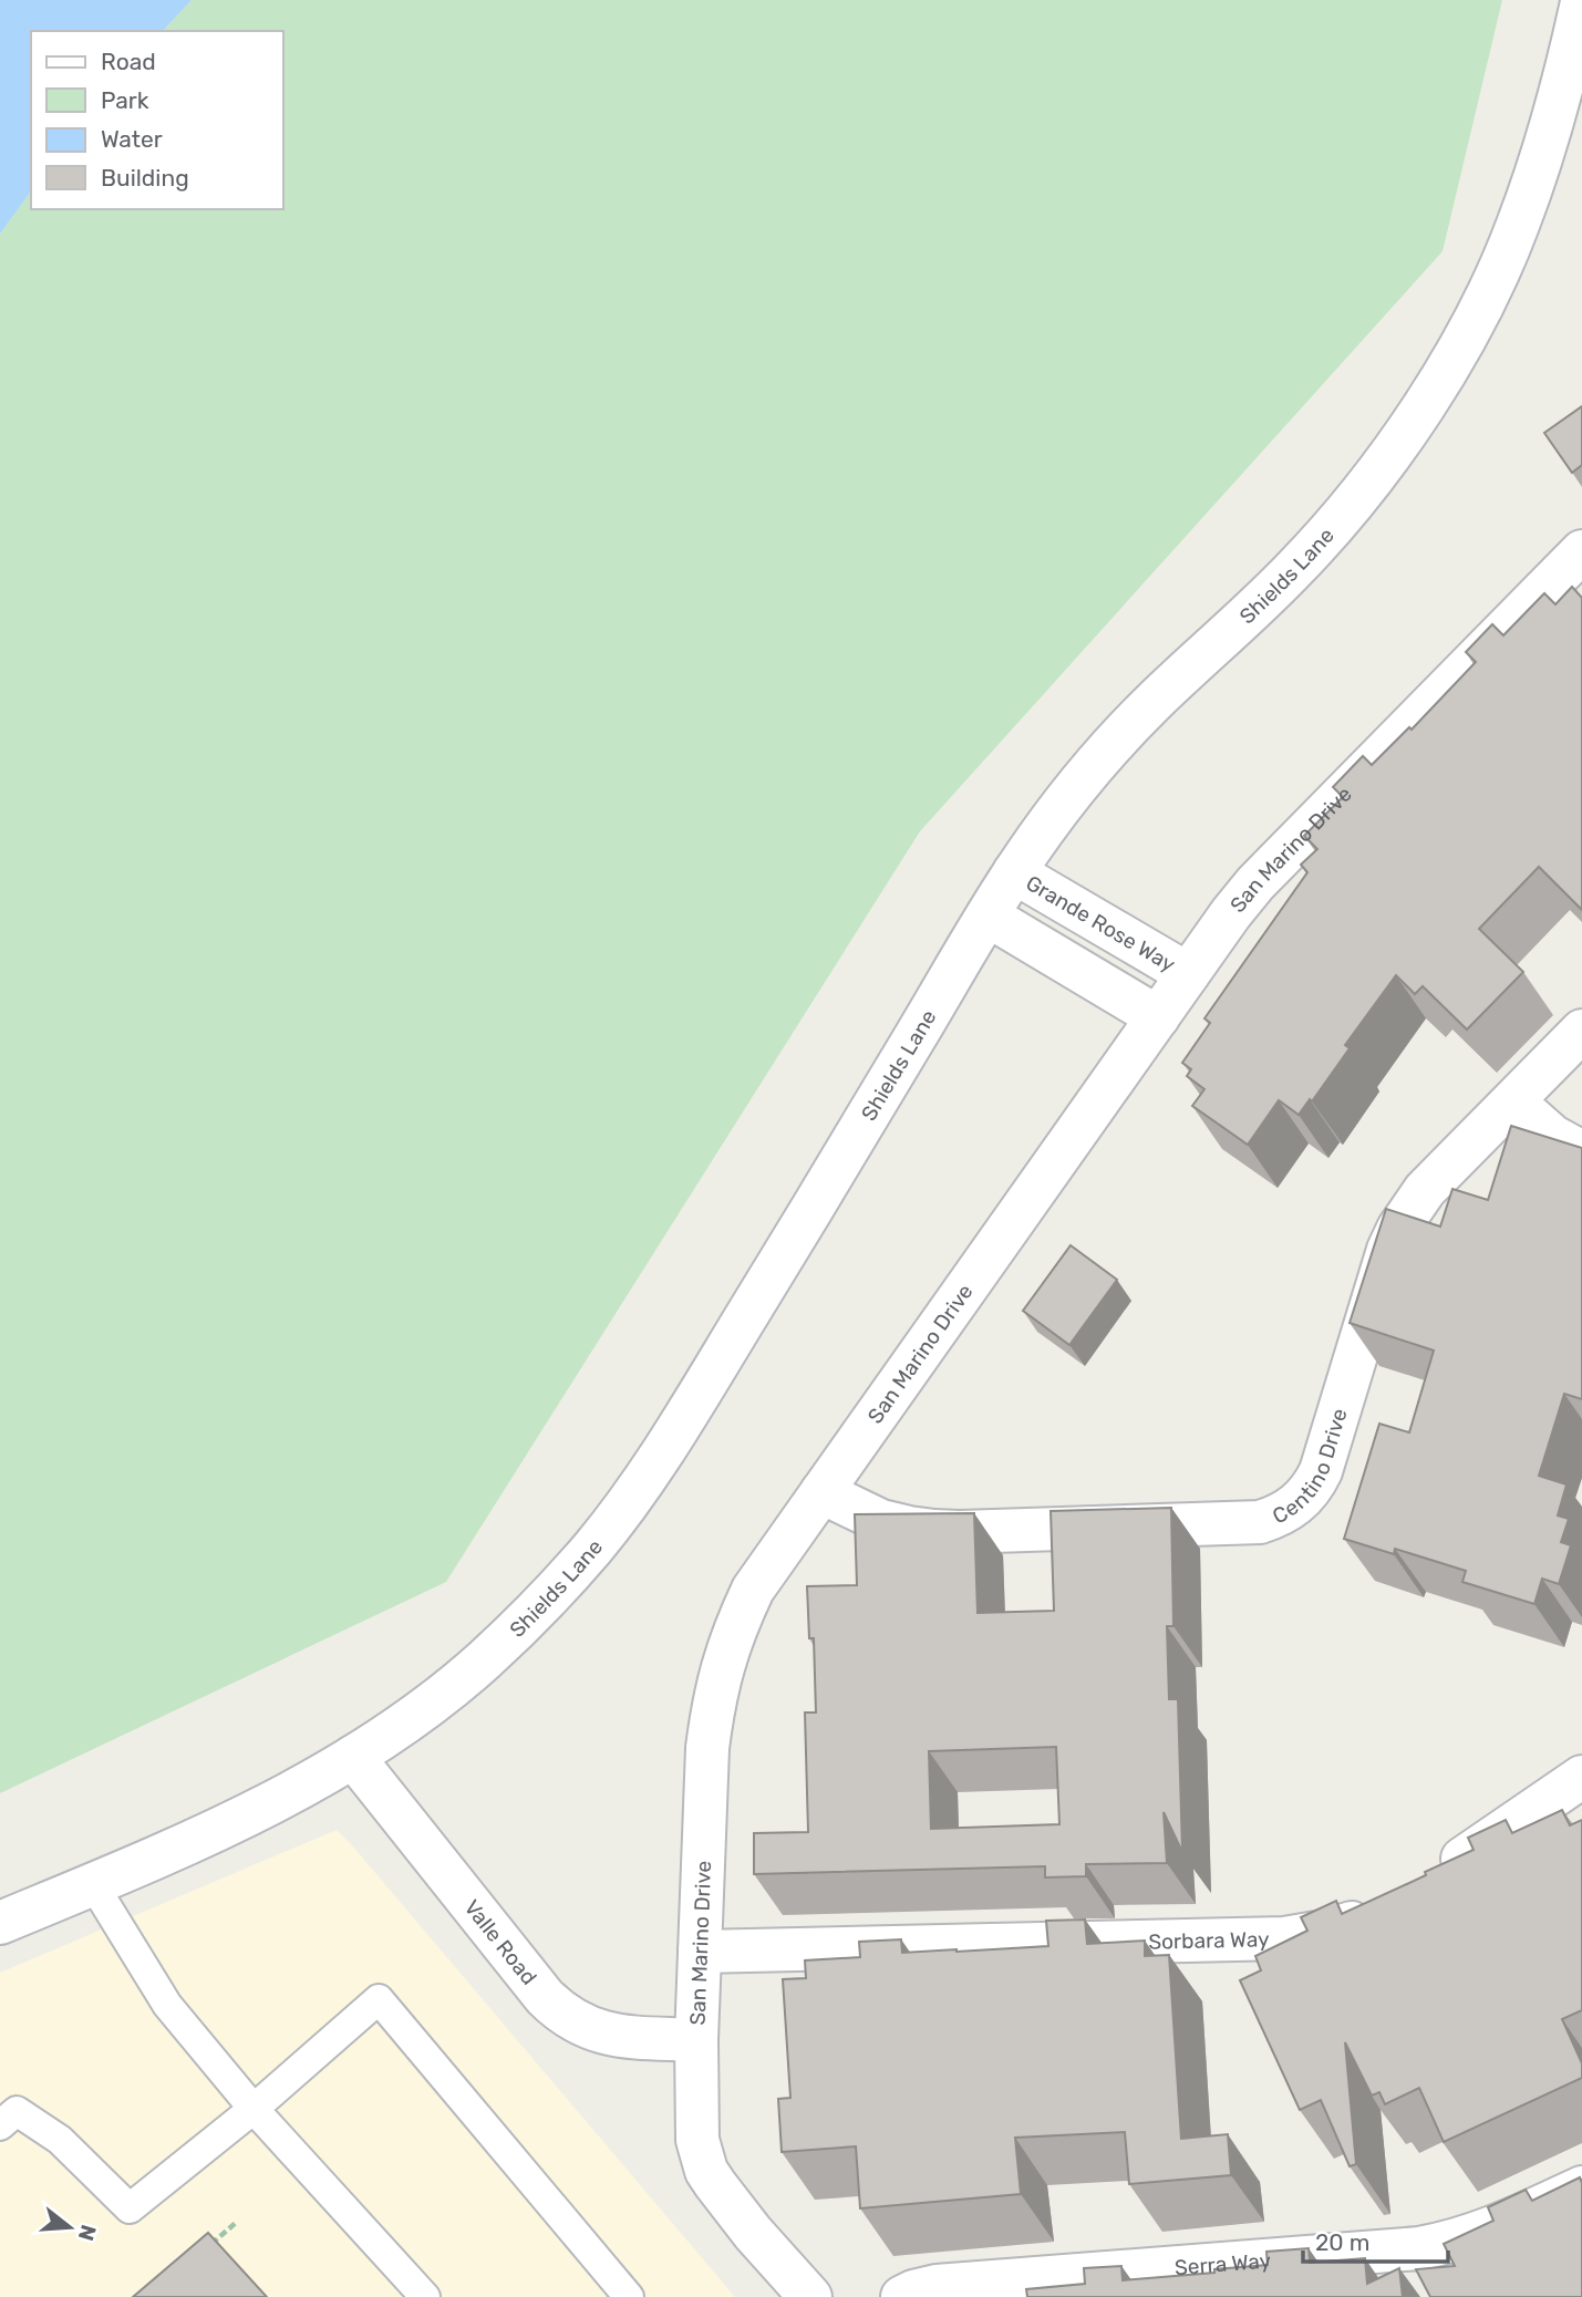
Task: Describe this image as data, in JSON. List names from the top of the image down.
{
  "streets": {
    "street": [
      "Shields Lane",
      "San Marino Drive",
      "Grande Rose Way",
      "Centino Drive",
      "Valle Road",
      "Sorbara Way",
      "Serra Way"
    ]
  },
  "crossings": [
    ["Shields Lane", "Grande Rose Way"],
    ["Shields Lane", "Valle Road"],
    ["San Marino Drive", "Grande Rose Way"],
    ["San Marino Drive", "Centino Drive"],
    ["San Marino Drive", "Valle Road"],
    ["San Marino Drive", "Sorbara Way"]
  ],
  "legend": [
    "Road",
    "Park",
    "Water",
    "Building"
  ],
  "scale_bar": "20 m",
  "north": "right"
}
